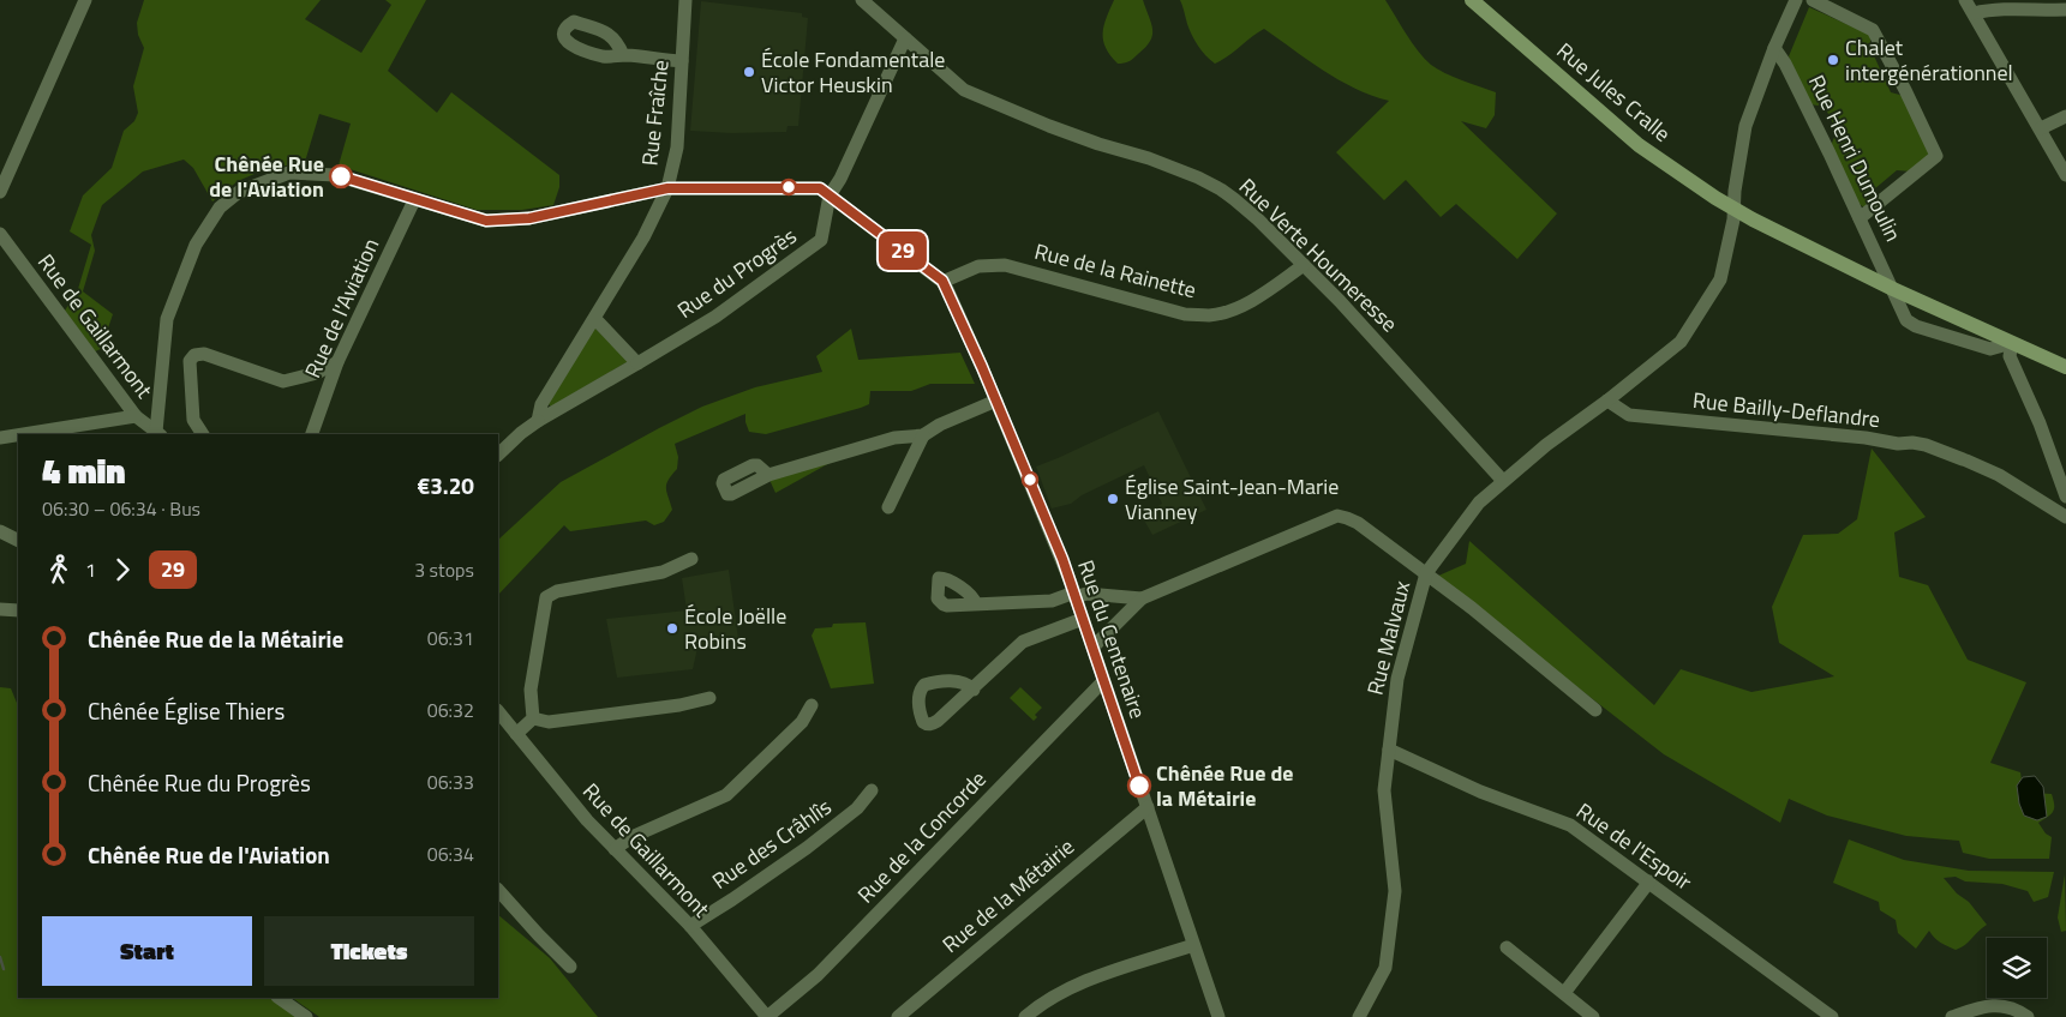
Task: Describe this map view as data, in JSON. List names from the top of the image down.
{
  "streets": {
    "street": [
      "Rue Jules Cralle",
      "Rue Fraîche",
      "Rue Henri Dumoulin",
      "Rue Verte Houmeresse",
      "Rue de la Rainette",
      "Rue du Progrès",
      "Rue de l'Aviation",
      "Rue de Gaillarmont",
      "Rue Bailly-Deflandre",
      "Rue Malvaux",
      "Rue du Centenaire",
      "Rue de la Concorde",
      "Rue des Crâhlîs",
      "Rue de l'Espoir",
      "Rue de la Métairie"
    ]
  },
  "crossings": [
    ["Rue Jules Cralle", "Rue Henri Dumoulin"],
    ["Rue Jules Cralle", "Rue Malvaux"],
    ["Rue Fraîche", "Rue du Progrès"],
    ["Rue Henri Dumoulin", "Rue Malvaux"],
    ["Rue Verte Houmeresse", "Rue de la Rainette"],
    ["Rue Verte Houmeresse", "Rue du Progrès"],
    ["Rue Verte Houmeresse", "Rue Malvaux"],
    ["Rue de la Rainette", "Rue du Centenaire"],
    ["Rue du Progrès", "Rue du Centenaire"],
    ["Rue de Gaillarmont", "Rue de la Concorde"],
    ["Rue de Gaillarmont", "Rue des Crâhlîs"],
    ["Rue Bailly-Deflandre", "Rue Malvaux"],
    ["Rue Malvaux", "Rue de l'Espoir"],
    ["Rue du Centenaire", "Rue de la Concorde"],
    ["Rue du Centenaire", "Rue de la Métairie"]
  ],
  "places": [
    "Chalet intergénérationnel",
    "École Fondamentale Victor Heuskin",
    "Chênée Rue de l'Aviation",
    "Église Saint-Jean-Marie Vianney",
    "École Joëlle Robins",
    "Chênée Rue de la Métairie"
  ],
  "lines": ["bus line 29"],
  "page": {
    "on_map": "29",
    "heading": ["4 min", "06:30 – 06:34 · Bus", "€3.20"],
    "legs": ["1", "29", "3 stops"],
    "list": [
      {
        "name": "Chênée Rue de la Métairie",
        "value": "06:31"
      },
      {
        "name": "Chênée Église Thiers",
        "value": "06:32"
      },
      {
        "name": "Chênée Rue du Progrès",
        "value": "06:33"
      },
      {
        "name": "Chênée Rue de l'Aviation",
        "value": "06:34"
      }
    ],
    "buttons": ["Start", "Tickets"]
  }
}
